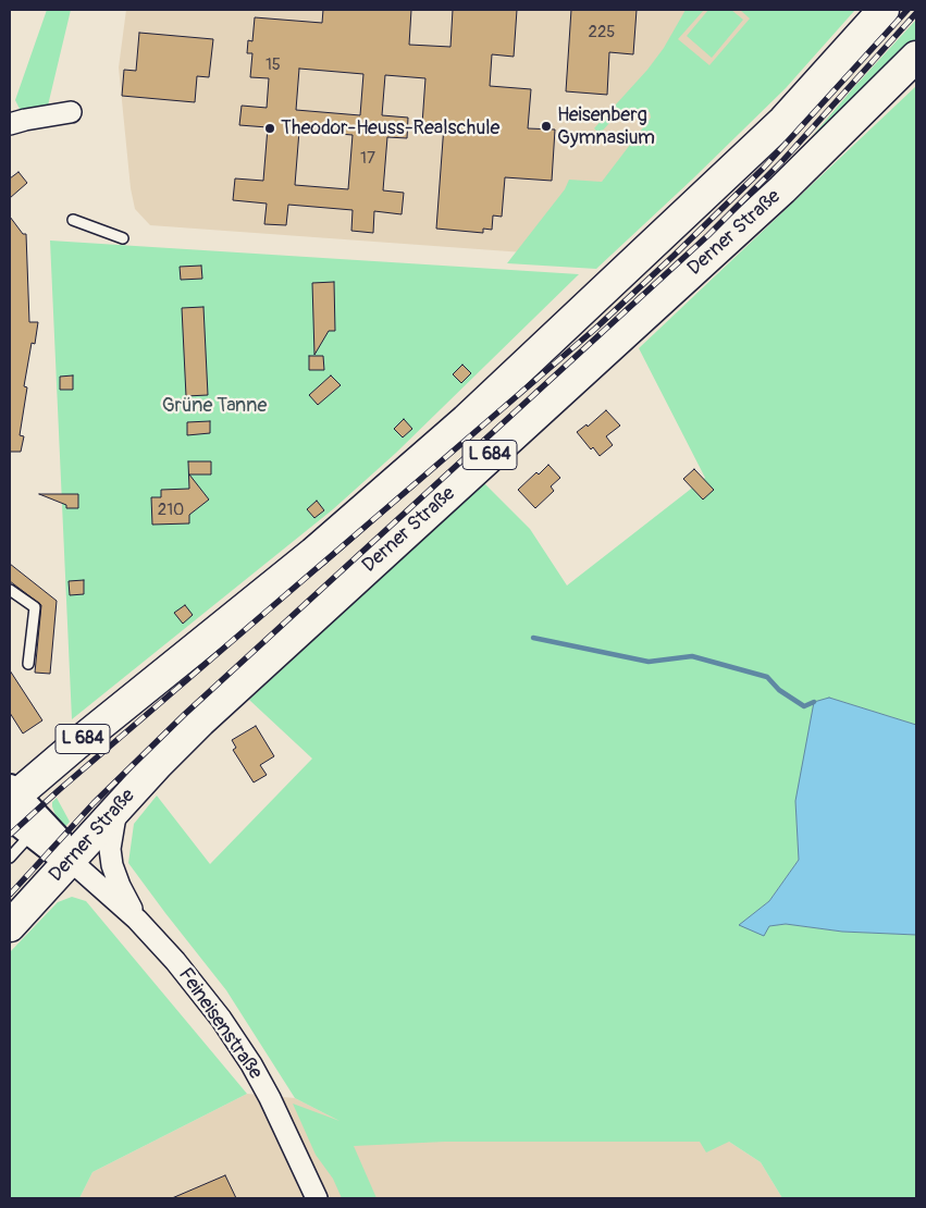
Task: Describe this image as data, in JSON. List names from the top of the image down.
{
  "streets": {
    "main road": ["Derner Straße", "L 684"],
    "street": ["Feineisenstraße"]
  },
  "crossings": [
    ["Derner Straße", "Feineisenstraße"]
  ],
  "parks": ["Grüne Tanne"],
  "places": ["Heisenberg Gymnasium", "Theodor-Heuss-Realschule"],
  "house_numbers": [
    "225",
    "15",
    "17",
    "210"
  ]
}
